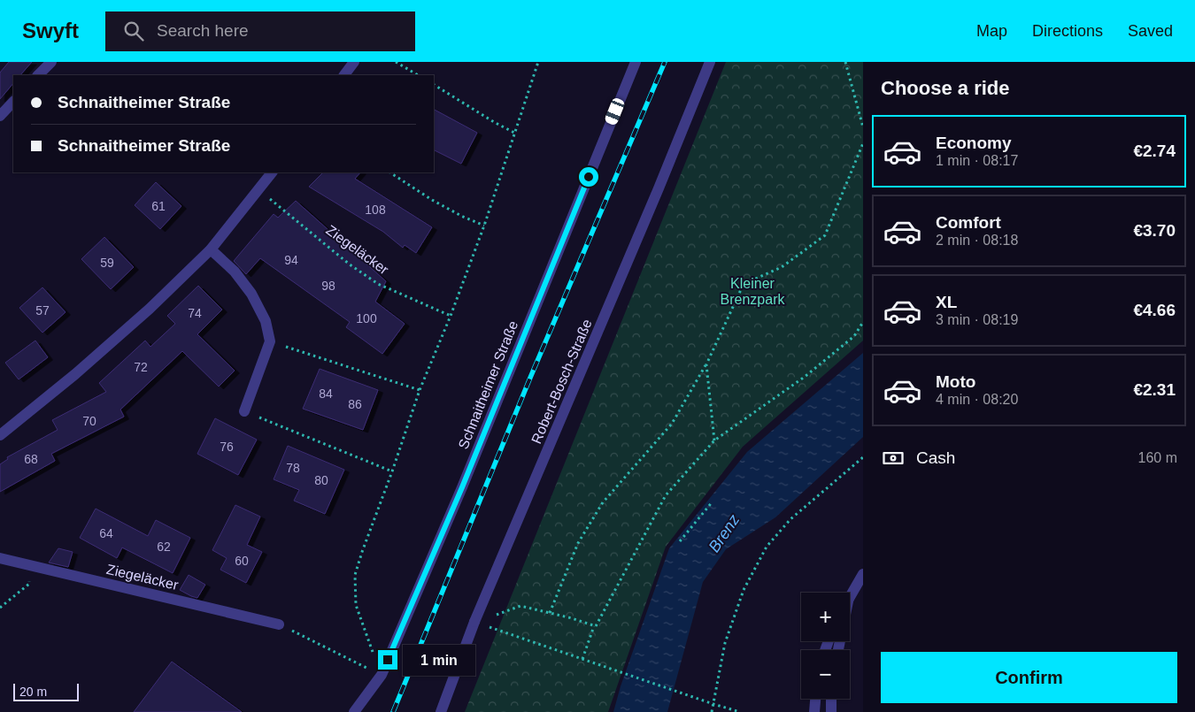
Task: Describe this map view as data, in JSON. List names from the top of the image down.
{
  "streets": {
    "street": ["Ziegeläcker", "Robert-Bosch-Straße", "Schnaitheimer Straße"]
  },
  "water": ["Brenz"],
  "parks": ["Kleiner Brenzpark"],
  "house_numbers": [
    "61",
    "108",
    "94",
    "59",
    "98",
    "57",
    "74",
    "100",
    "72",
    "84",
    "86",
    "70",
    "76",
    "68",
    "78",
    "80",
    "64",
    "62",
    "60"
  ],
  "scale_bar": "20 m",
  "page": {
    "header": "Swyft",
    "search": "Search here",
    "nav": ["Map", "Directions", "Saved"],
    "heading": "Choose a ride",
    "banner": ["Schnaitheimer Straße", "Schnaitheimer Straße"],
    "list": [
      {
        "name": "Economy",
        "note": "1 min · 08:17",
        "value": "€2.74"
      },
      {
        "name": "Comfort",
        "note": "2 min · 08:18",
        "value": "€3.70"
      },
      {
        "name": "XL",
        "note": "3 min · 08:19",
        "value": "€4.66"
      },
      {
        "name": "Moto",
        "note": "4 min · 08:20",
        "value": "€2.31"
      }
    ],
    "pay": ["Cash", "160 m"],
    "map_buttons": ["+", "−"],
    "buttons": "Confirm",
    "bubble": "1 min",
    "scale": "20 m"
  }
}
